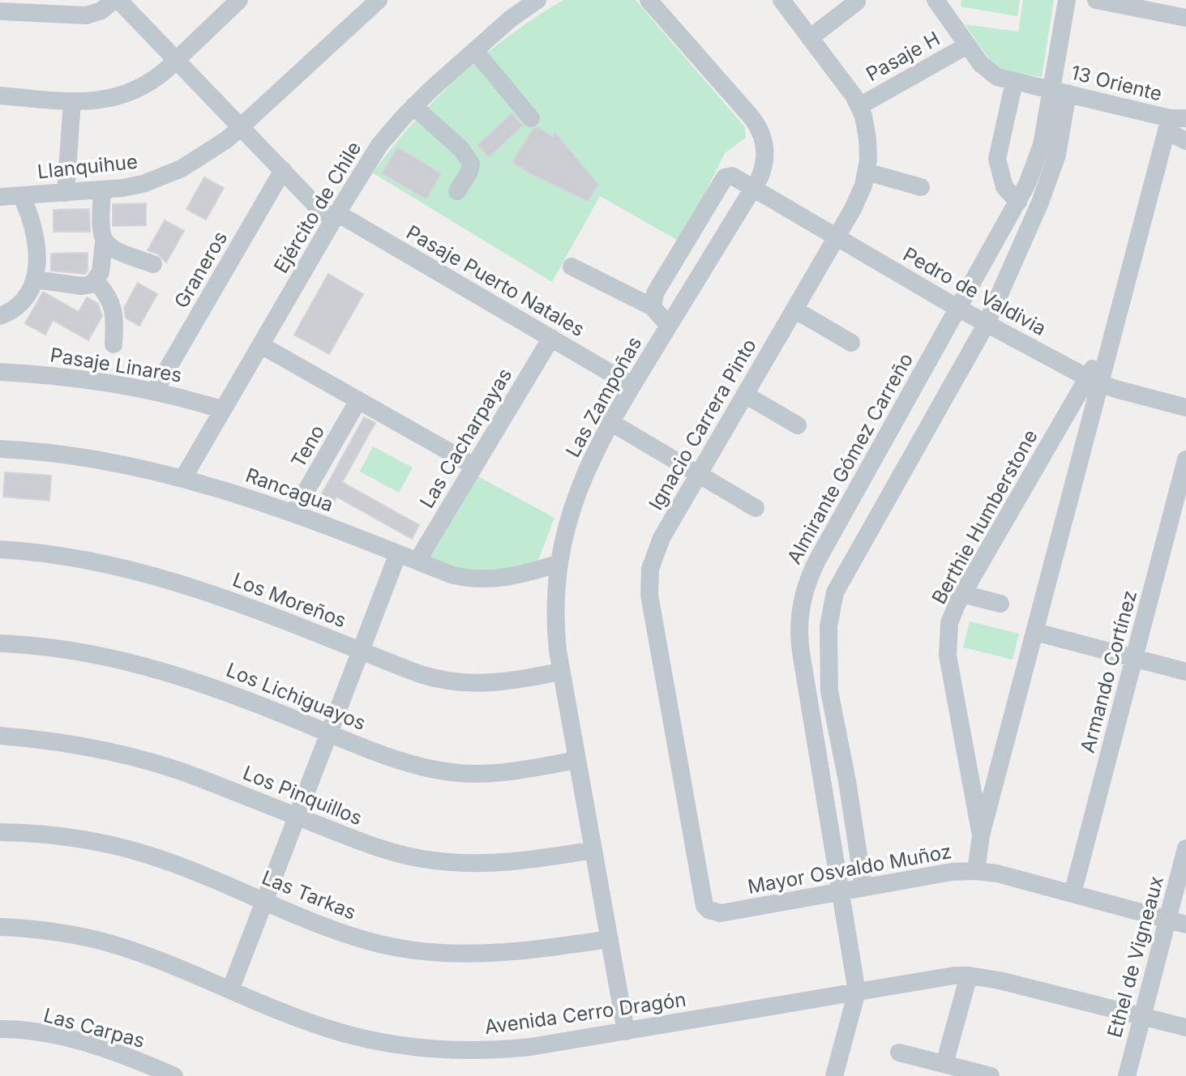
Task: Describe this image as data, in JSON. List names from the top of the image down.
{
  "streets": {
    "street": [
      "Pasaje H",
      "13 Oriente",
      "Llanquihue",
      "Ejército de Chile",
      "Graneros",
      "Pasaje Puerto Natales",
      "Pedro de Valdivia",
      "Pasaje Linares",
      "Las Zampoñas",
      "Ignacio Carrera Pinto",
      "Las Cacharpayas",
      "Teno",
      "Almirante Gómez Carreño",
      "Rancagua",
      "Berthie Humberstone",
      "Los Moreños",
      "Armando Cortínez",
      "Los Lichiguayos",
      "Los Pinquillos",
      "Mayor Osvaldo Muñoz",
      "Las Tarkas",
      "Ethel de Vigneaux",
      "Avenida Cerro Dragón",
      "Las Carpas"
    ]
  },
  "crossings": [
    ["Pasaje H", "13 Oriente"],
    ["Pasaje H", "Ignacio Carrera Pinto"],
    ["13 Oriente", "Almirante Gómez Carreño"],
    ["13 Oriente", "Berthie Humberstone"],
    ["Llanquihue", "Pasaje Puerto Natales"],
    ["Ejército de Chile", "Pasaje Puerto Natales"],
    ["Ejército de Chile", "Pasaje Linares"],
    ["Ejército de Chile", "Rancagua"],
    ["Graneros", "Pasaje Puerto Natales"],
    ["Graneros", "Pasaje Linares"],
    ["Pasaje Puerto Natales", "Las Zampoñas"],
    ["Pasaje Puerto Natales", "Las Cacharpayas"],
    ["Pedro de Valdivia", "Las Zampoñas"],
    ["Pedro de Valdivia", "Ignacio Carrera Pinto"],
    ["Pedro de Valdivia", "Almirante Gómez Carreño"],
    ["Pedro de Valdivia", "Berthie Humberstone"],
    ["Las Zampoñas", "Rancagua"],
    ["Las Zampoñas", "Los Moreños"],
    ["Las Zampoñas", "Los Lichiguayos"],
    ["Las Zampoñas", "Los Pinquillos"],
    ["Las Zampoñas", "Las Tarkas"],
    ["Las Zampoñas", "Avenida Cerro Dragón"],
    ["Ignacio Carrera Pinto", "Mayor Osvaldo Muñoz"],
    ["Las Cacharpayas", "Rancagua"],
    ["Teno", "Rancagua"],
    ["Almirante Gómez Carreño", "Mayor Osvaldo Muñoz"],
    ["Almirante Gómez Carreño", "Avenida Cerro Dragón"],
    ["Berthie Humberstone", "Mayor Osvaldo Muñoz"],
    ["Armando Cortínez", "Mayor Osvaldo Muñoz"],
    ["Mayor Osvaldo Muñoz", "Ethel de Vigneaux"],
    ["Ethel de Vigneaux", "Avenida Cerro Dragón"]
  ]
}
